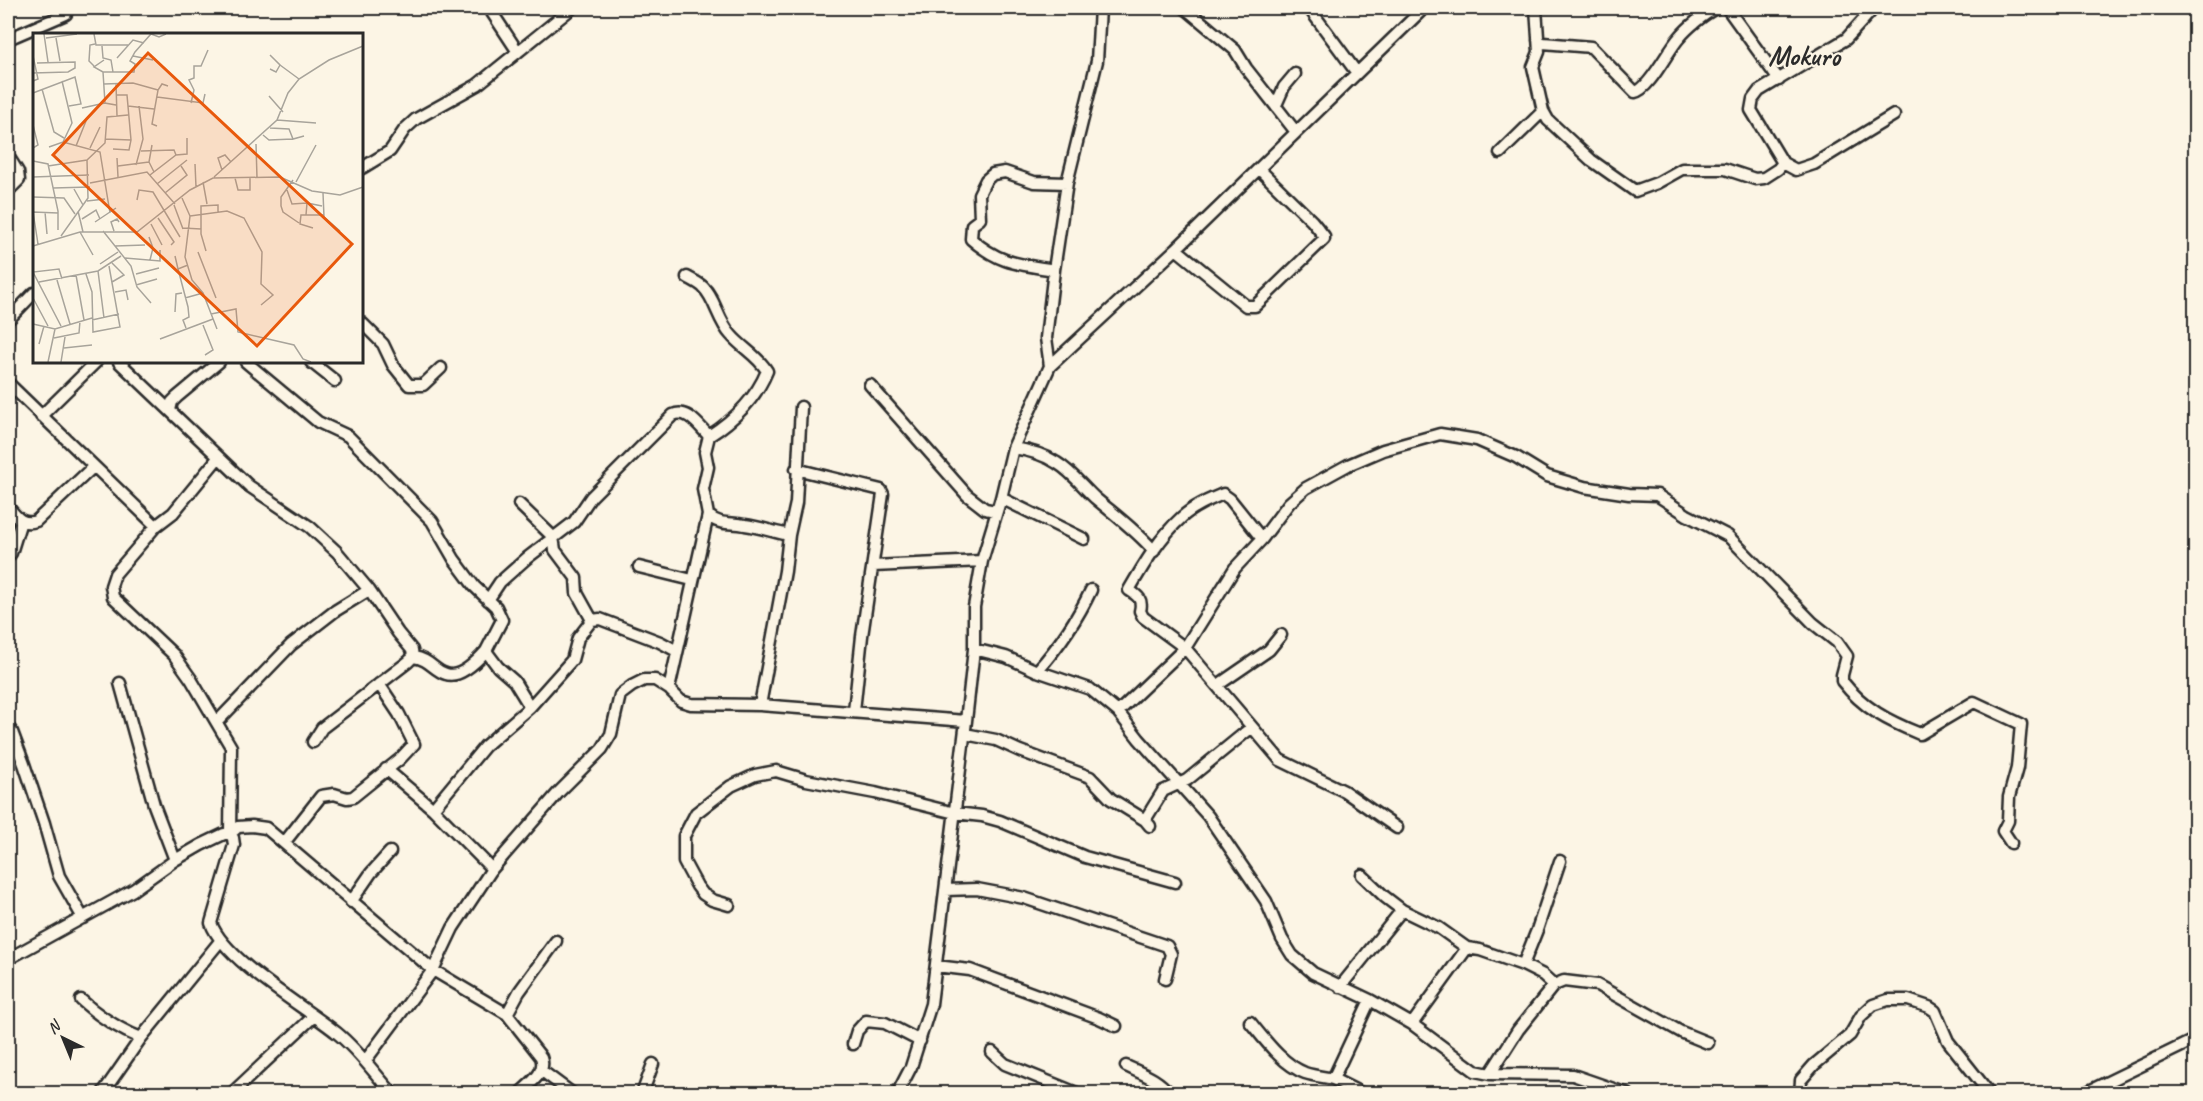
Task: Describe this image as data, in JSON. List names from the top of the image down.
{
  "districts": ["Mokuro"],
  "north": "top left"
}
